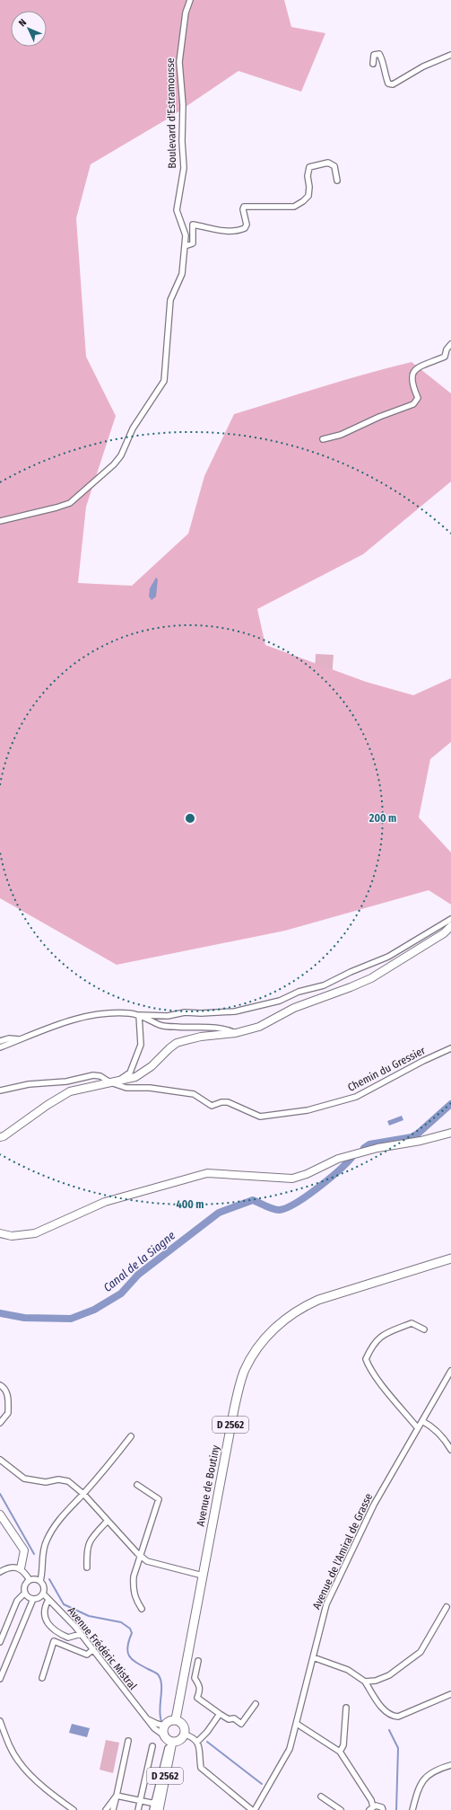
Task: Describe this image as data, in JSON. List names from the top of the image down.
{
  "streets": {
    "main road": ["D 2562", "Avenue de Boutiny"],
    "street": [
      "Boulevard d'Estramousse",
      "Chemin du Gressier",
      "Avenue de l'Amiral de Grasse",
      "Avenue Frédéric Mistral"
    ]
  },
  "crossings": [
    ["D 2562", "Avenue de Boutiny"],
    ["D 2562", "Avenue Frédéric Mistral"],
    ["Avenue de Boutiny", "Avenue Frédéric Mistral"]
  ],
  "water": ["Canal de la Siagne"],
  "north": "top left",
  "rings": ["200 m", "400 m"]
}
